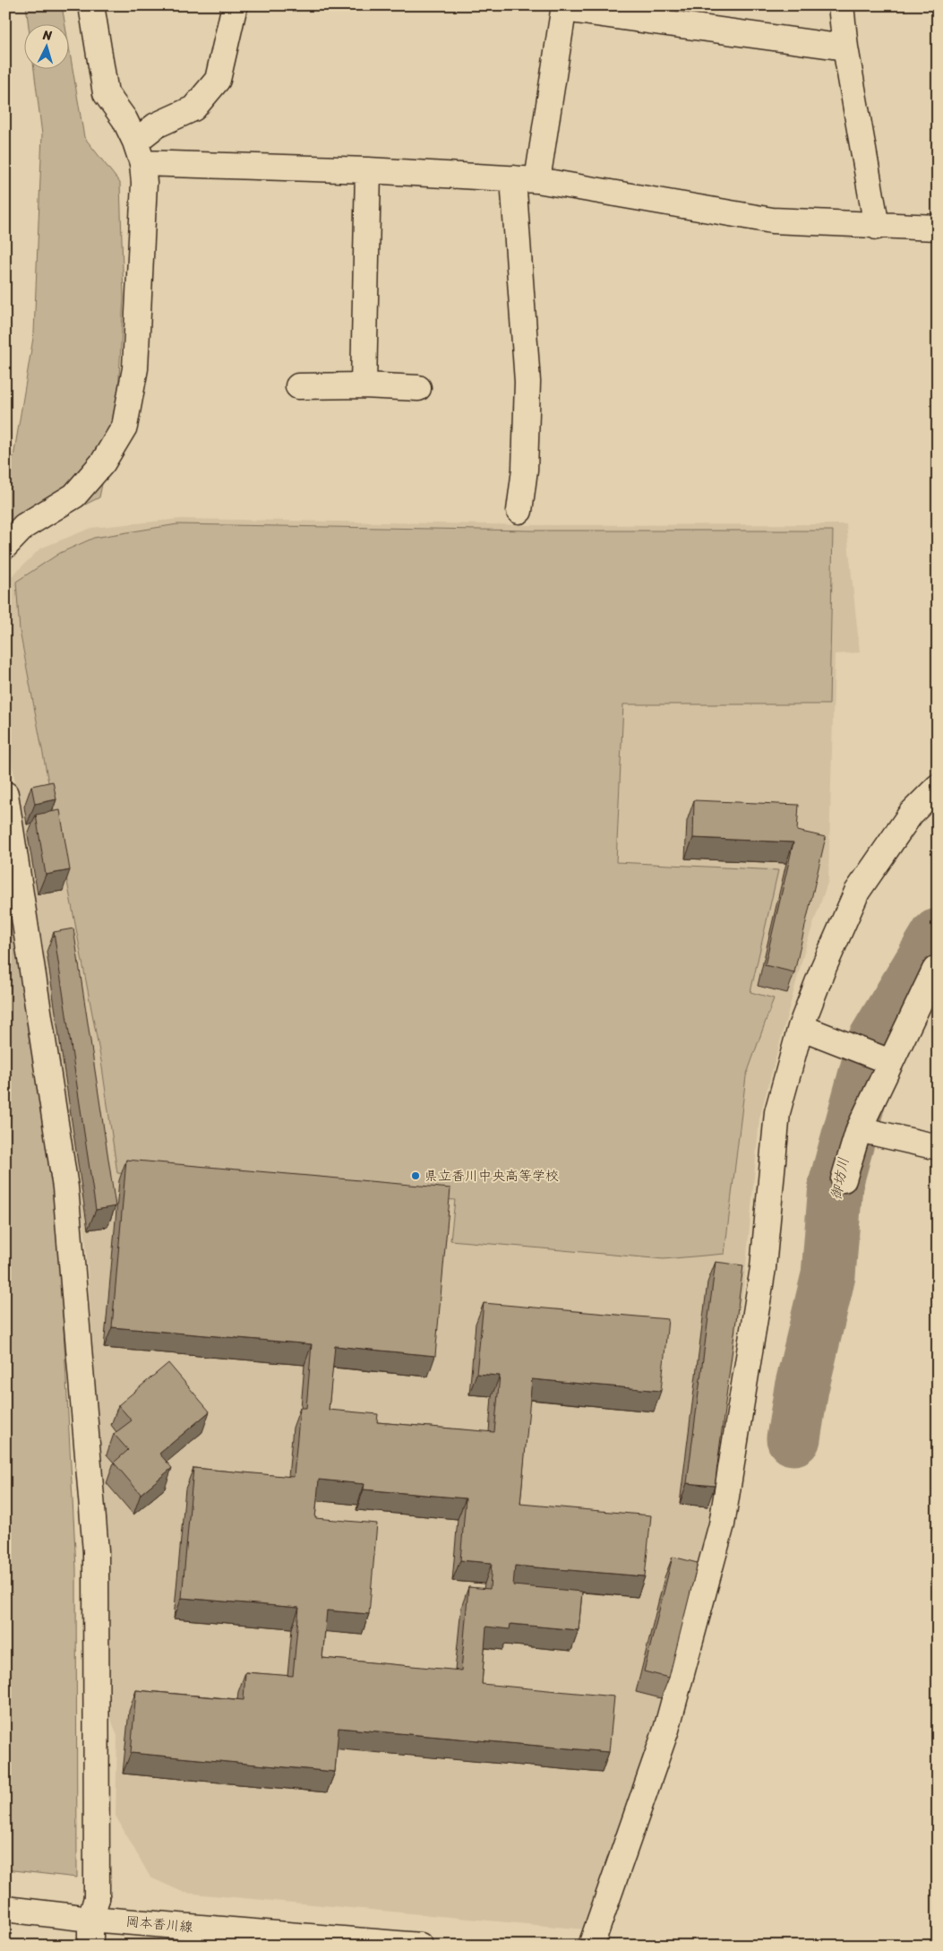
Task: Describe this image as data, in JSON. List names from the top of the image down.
{
  "streets": {
    "street": ["岡本香川線"]
  },
  "water": ["御坊川"],
  "places": ["県立香川中央高等学校"],
  "north": "top"
}
